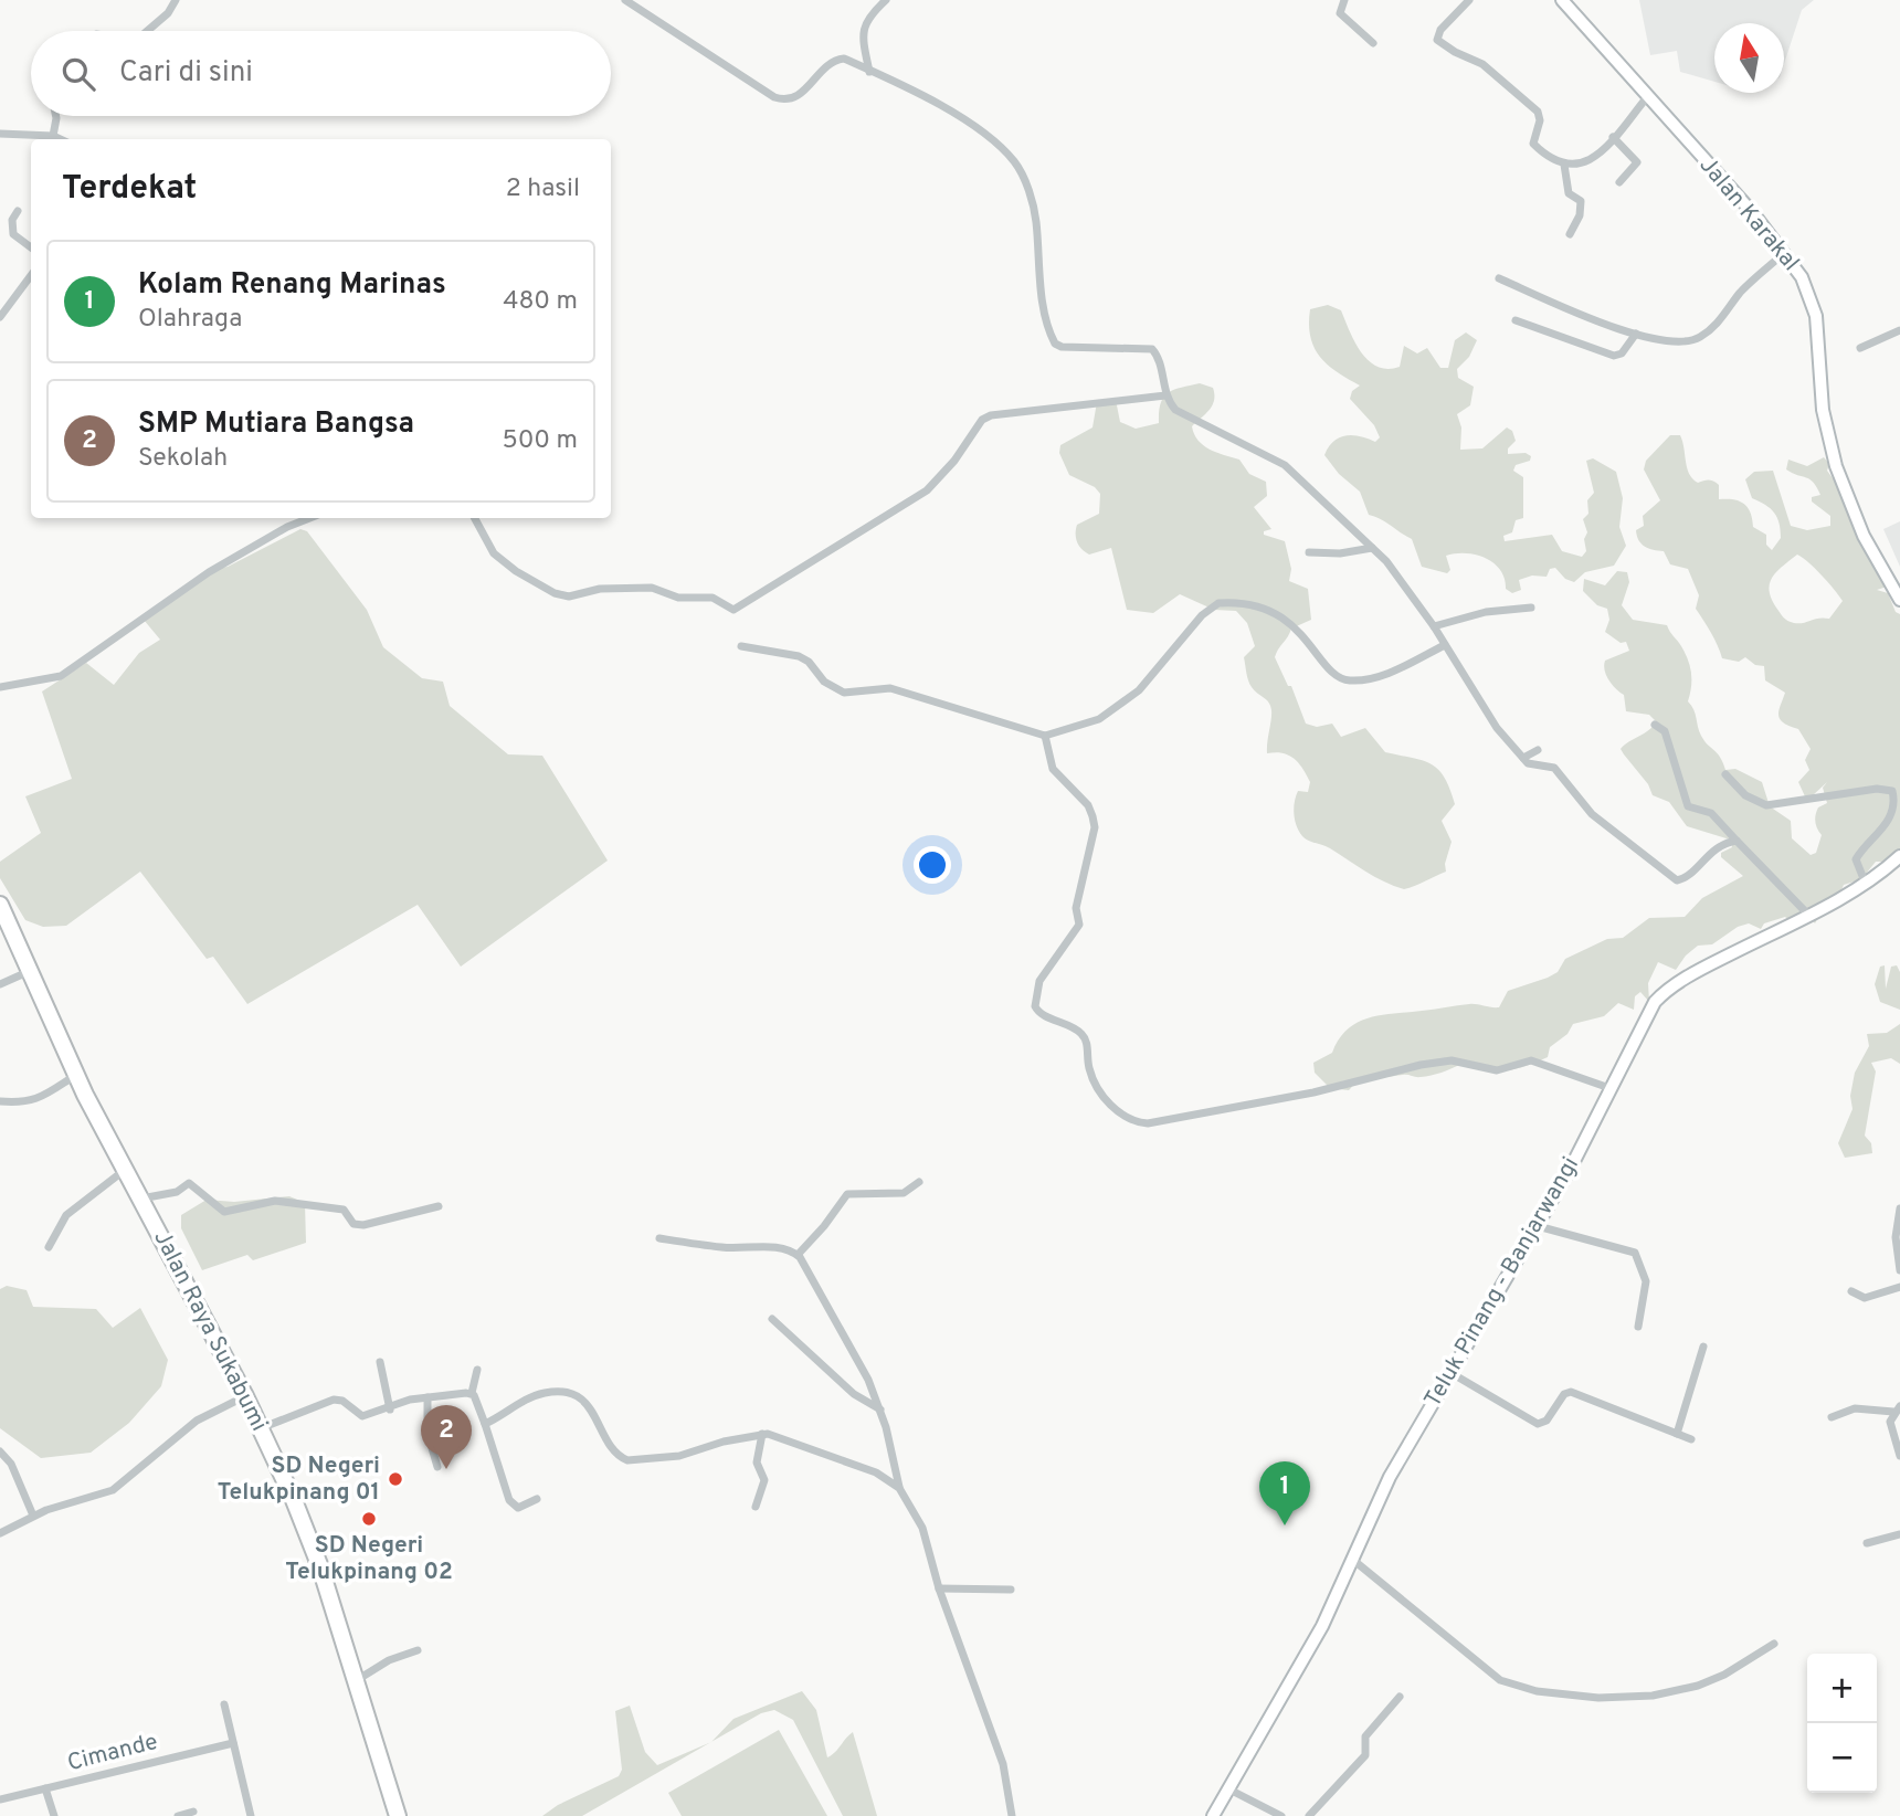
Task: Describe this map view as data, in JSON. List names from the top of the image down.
{
  "streets": {
    "highway": ["Jalan Raya Sukabumi"],
    "main road": ["Jalan Karakal", "Teluk Pinang - Banjarwangi"],
    "street": ["Cimande"]
  },
  "places": ["SD Negeri Telukpinang 01", "SD Negeri Telukpinang 02"],
  "north": "top",
  "page": {
    "search": "Cari di sini",
    "heading": ["Terdekat", "2 hasil"],
    "list": [
      {
        "mark": "1",
        "name": "Kolam Renang Marinas",
        "note": "Olahraga",
        "value": "480 m"
      },
      {
        "mark": "2",
        "name": "SMP Mutiara Bangsa",
        "note": "Sekolah",
        "value": "500 m"
      }
    ],
    "pins": ["2", "1"],
    "map_buttons": ["+", "−"]
  }
}
